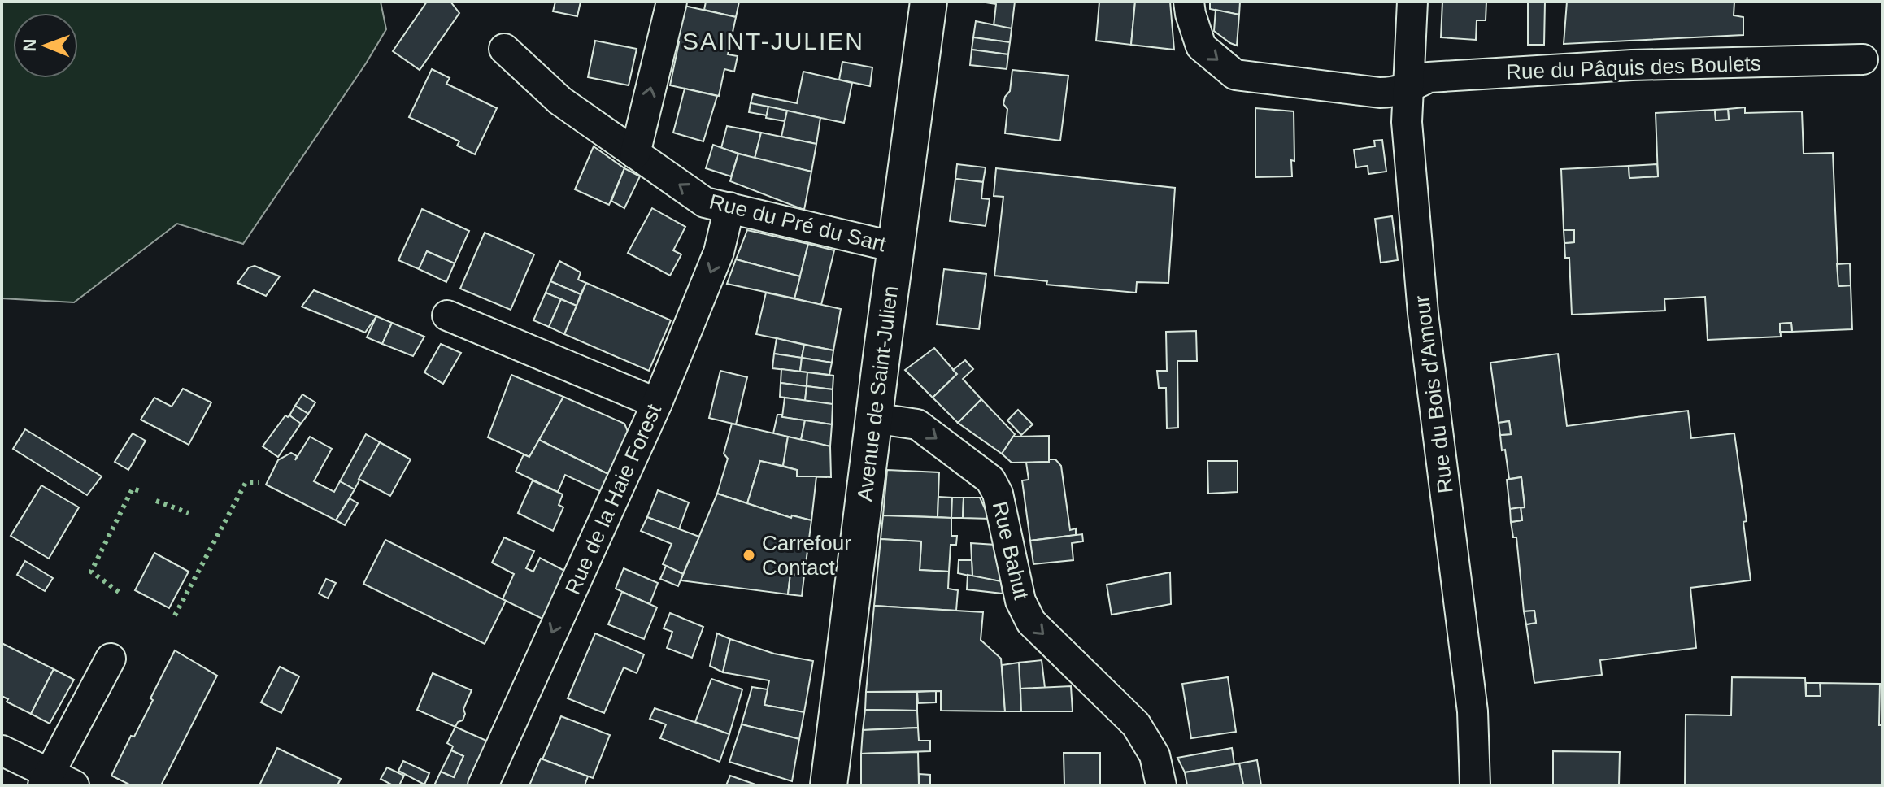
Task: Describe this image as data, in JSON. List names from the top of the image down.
{
  "streets": {
    "main road": ["Avenue de Saint-Julien"],
    "street": [
      "Rue du Pâquis des Boulets",
      "Rue du Pré du Sart",
      "Rue du Bois d'Amour",
      "Rue de la Haie Forest",
      "Rue Bahut"
    ]
  },
  "crossings": [
    ["Rue du Pâquis des Boulets", "Rue du Bois d'Amour"],
    ["Rue du Pré du Sart", "Avenue de Saint-Julien"],
    ["Rue du Pré du Sart", "Rue de la Haie Forest"],
    ["Avenue de Saint-Julien", "Rue Bahut"]
  ],
  "one_way": ["Rue de la Haie Forest", "Rue Bahut"],
  "districts": ["SAINT-JULIEN"],
  "places": ["Carrefour Contact"],
  "north": "left"
}
